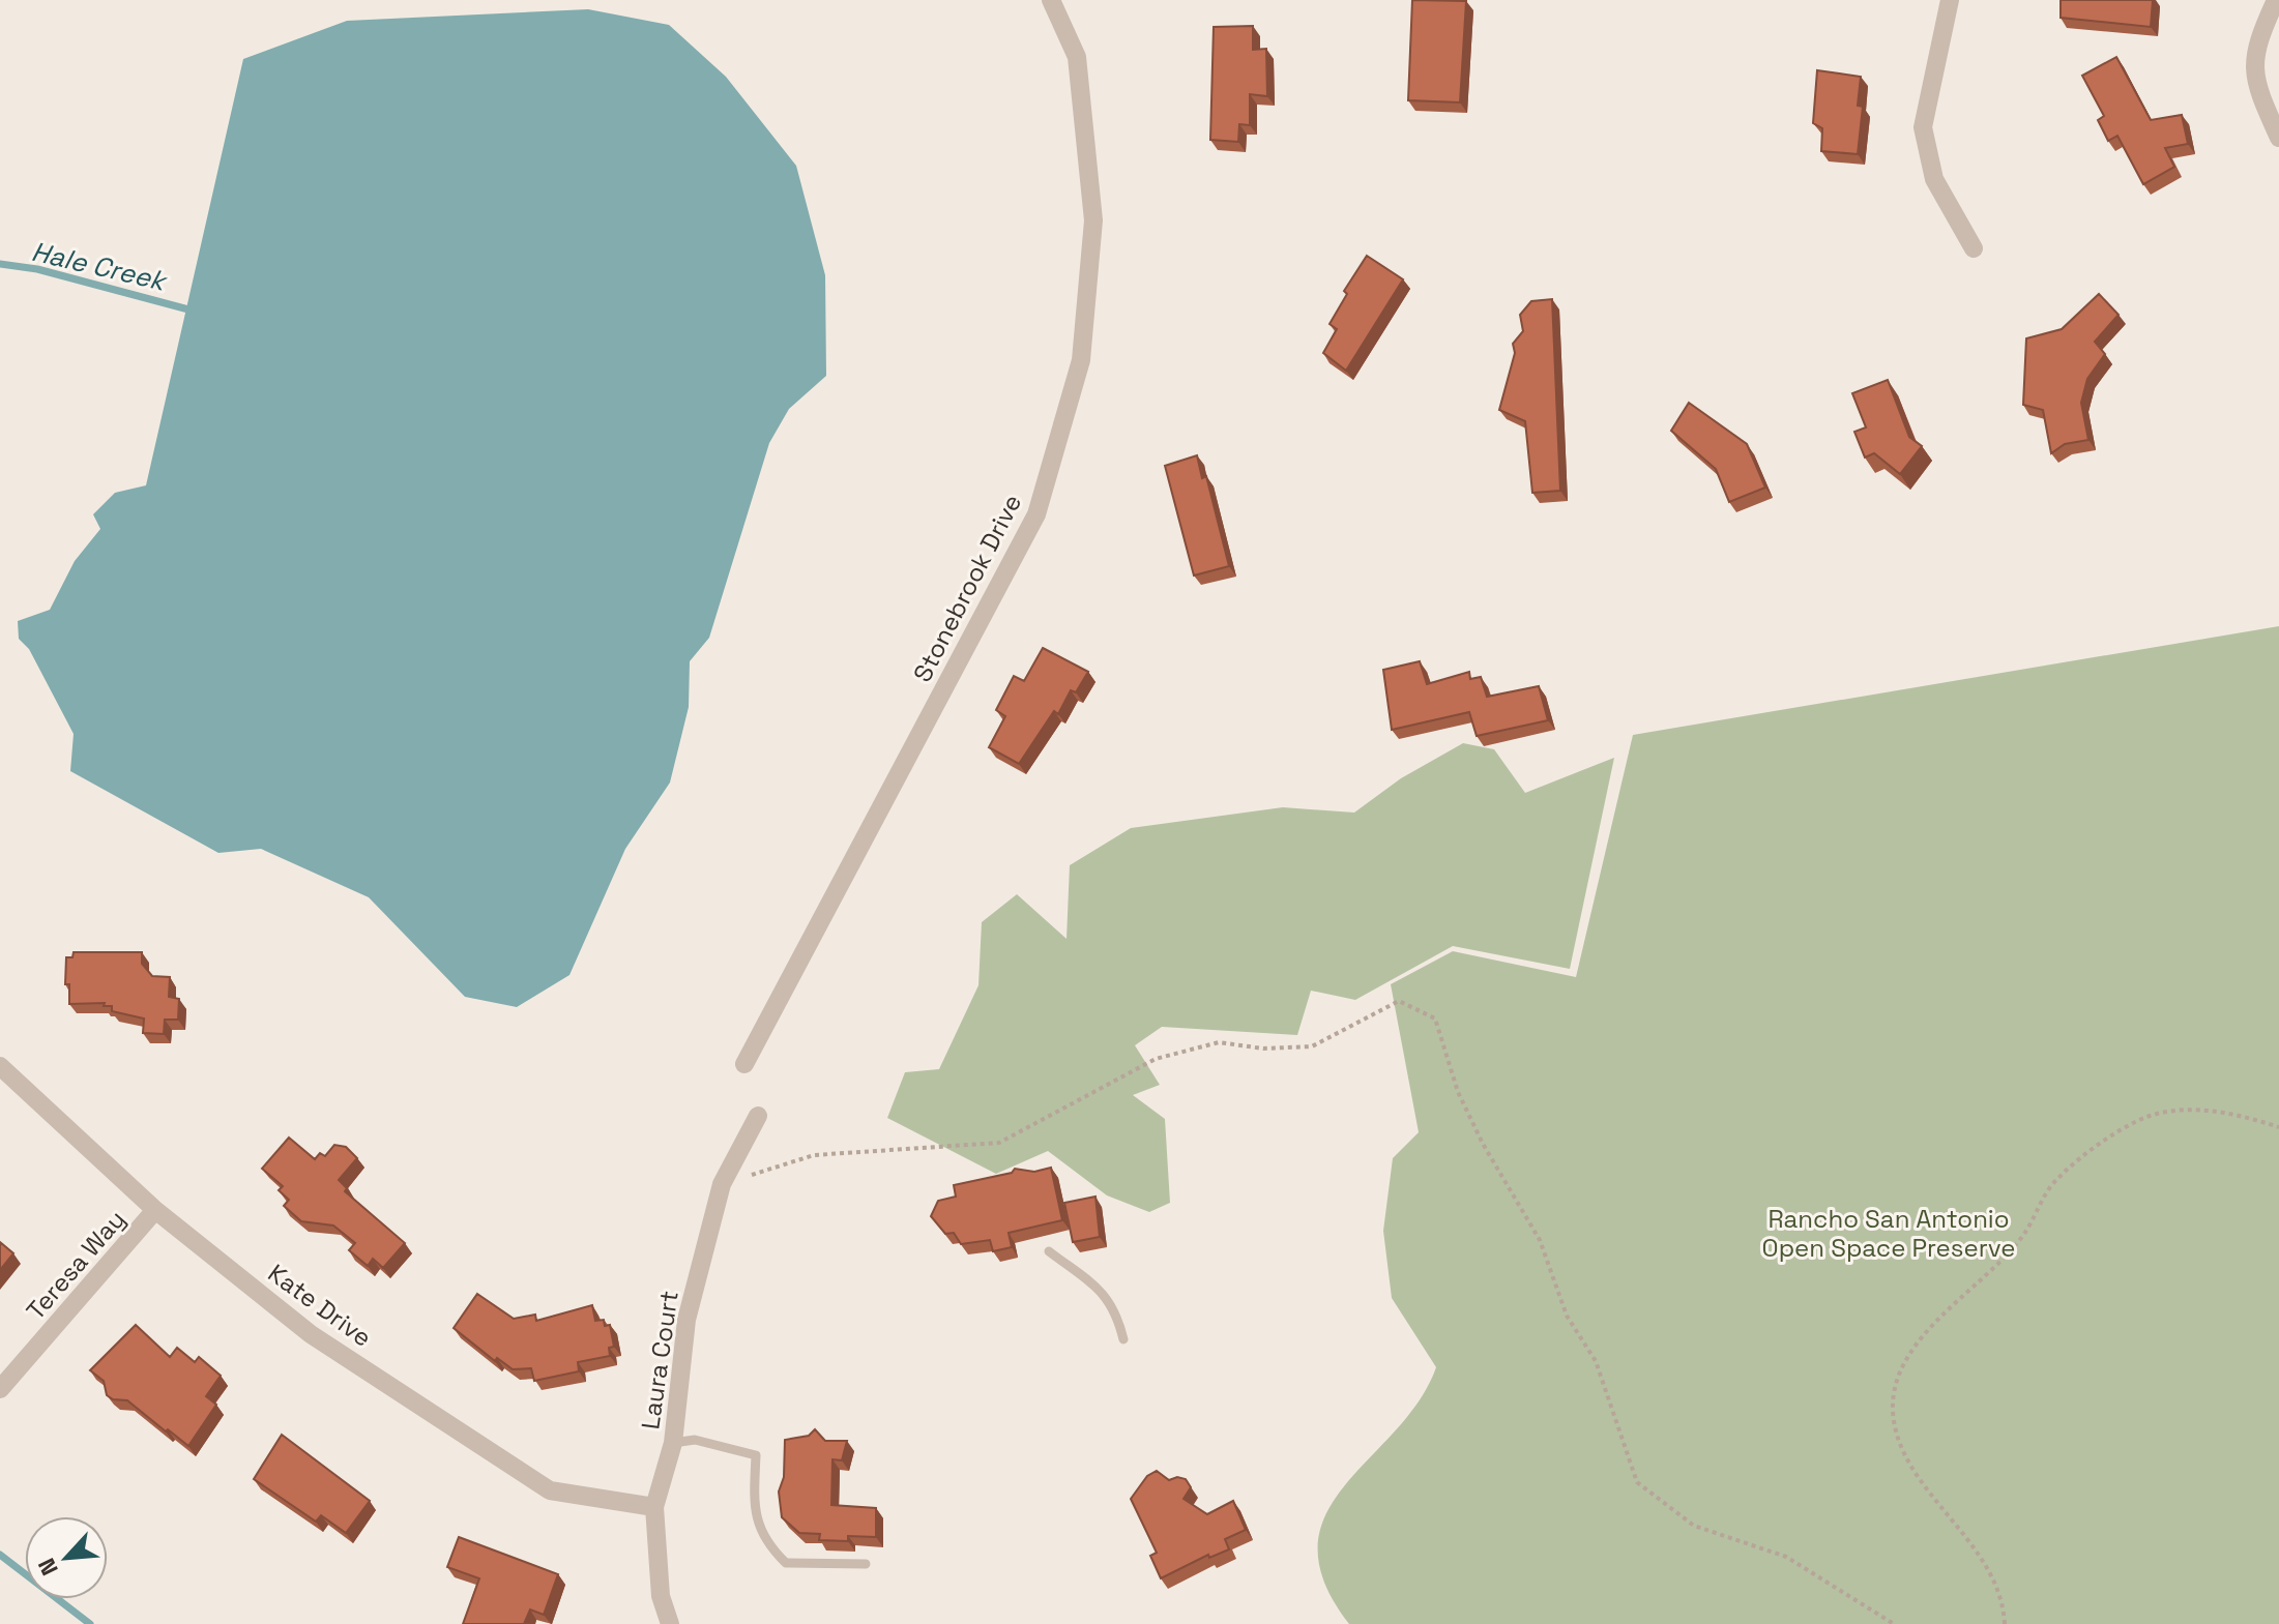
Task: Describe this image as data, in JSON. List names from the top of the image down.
{
  "streets": {
    "street": [
      "Stonebrook Drive",
      "Teresa Way",
      "Kate Drive",
      "Laura Court"
    ]
  },
  "crossings": [
    ["Teresa Way", "Kate Drive"],
    ["Kate Drive", "Laura Court"]
  ],
  "water": ["Hale Creek"],
  "parks": ["Rancho San Antonio Open Space Preserve"],
  "north": "bottom left"
}
